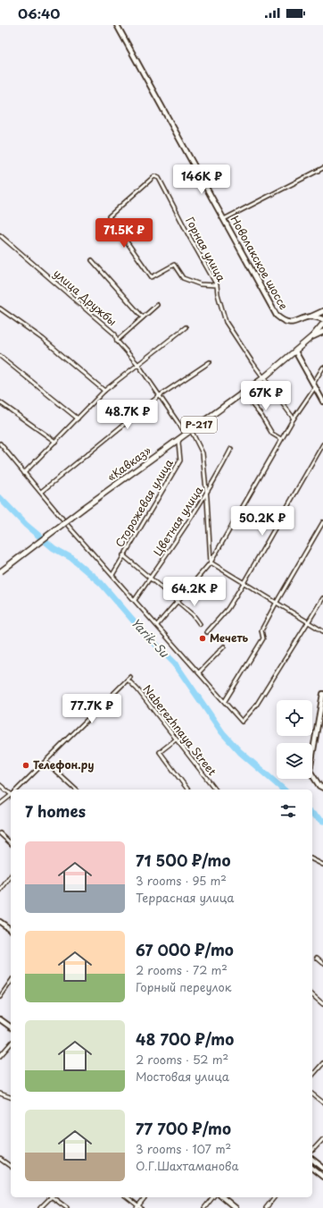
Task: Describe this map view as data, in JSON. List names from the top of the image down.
{
  "streets": {
    "highway": ["Р-217", "«Кавказ»"],
    "main road": ["Новолакское шоссе"],
    "street": [
      "Горная улица",
      "улица Дружбы",
      "Сторожевая улица",
      "Цветная улица",
      "Naberezhnaya Street"
    ]
  },
  "crossings": [
    ["Горная улица", "«Кавказ»"],
    ["улица Дружбы", "«Кавказ»"],
    ["Р-217", "«Кавказ»"],
    ["«Кавказ»", "Сторожевая улица"]
  ],
  "water": ["Yarik-Su"],
  "places": ["Мечеть", "Телефон.ру"],
  "page": {
    "status": "06:40",
    "price": [
      "146K ₽",
      "71.5K ₽",
      "67K ₽",
      "48.7K ₽",
      "50.2K ₽",
      "64.2K ₽",
      "77.7K ₽"
    ],
    "heading": "7 homes",
    "list": [
      {
        "name": "71 500 ₽/mo",
        "note": "3 rooms · 95 m² · Террасная улица"
      },
      {
        "name": "67 000 ₽/mo",
        "note": "2 rooms · 72 m² · Горный переулок"
      },
      {
        "name": "48 700 ₽/mo",
        "note": "2 rooms · 52 m² · Мостовая улица"
      },
      {
        "name": "77 700 ₽/mo",
        "note": "3 rooms · 107 m² · О.Г.Шахтаманова"
      }
    ]
  }
}
